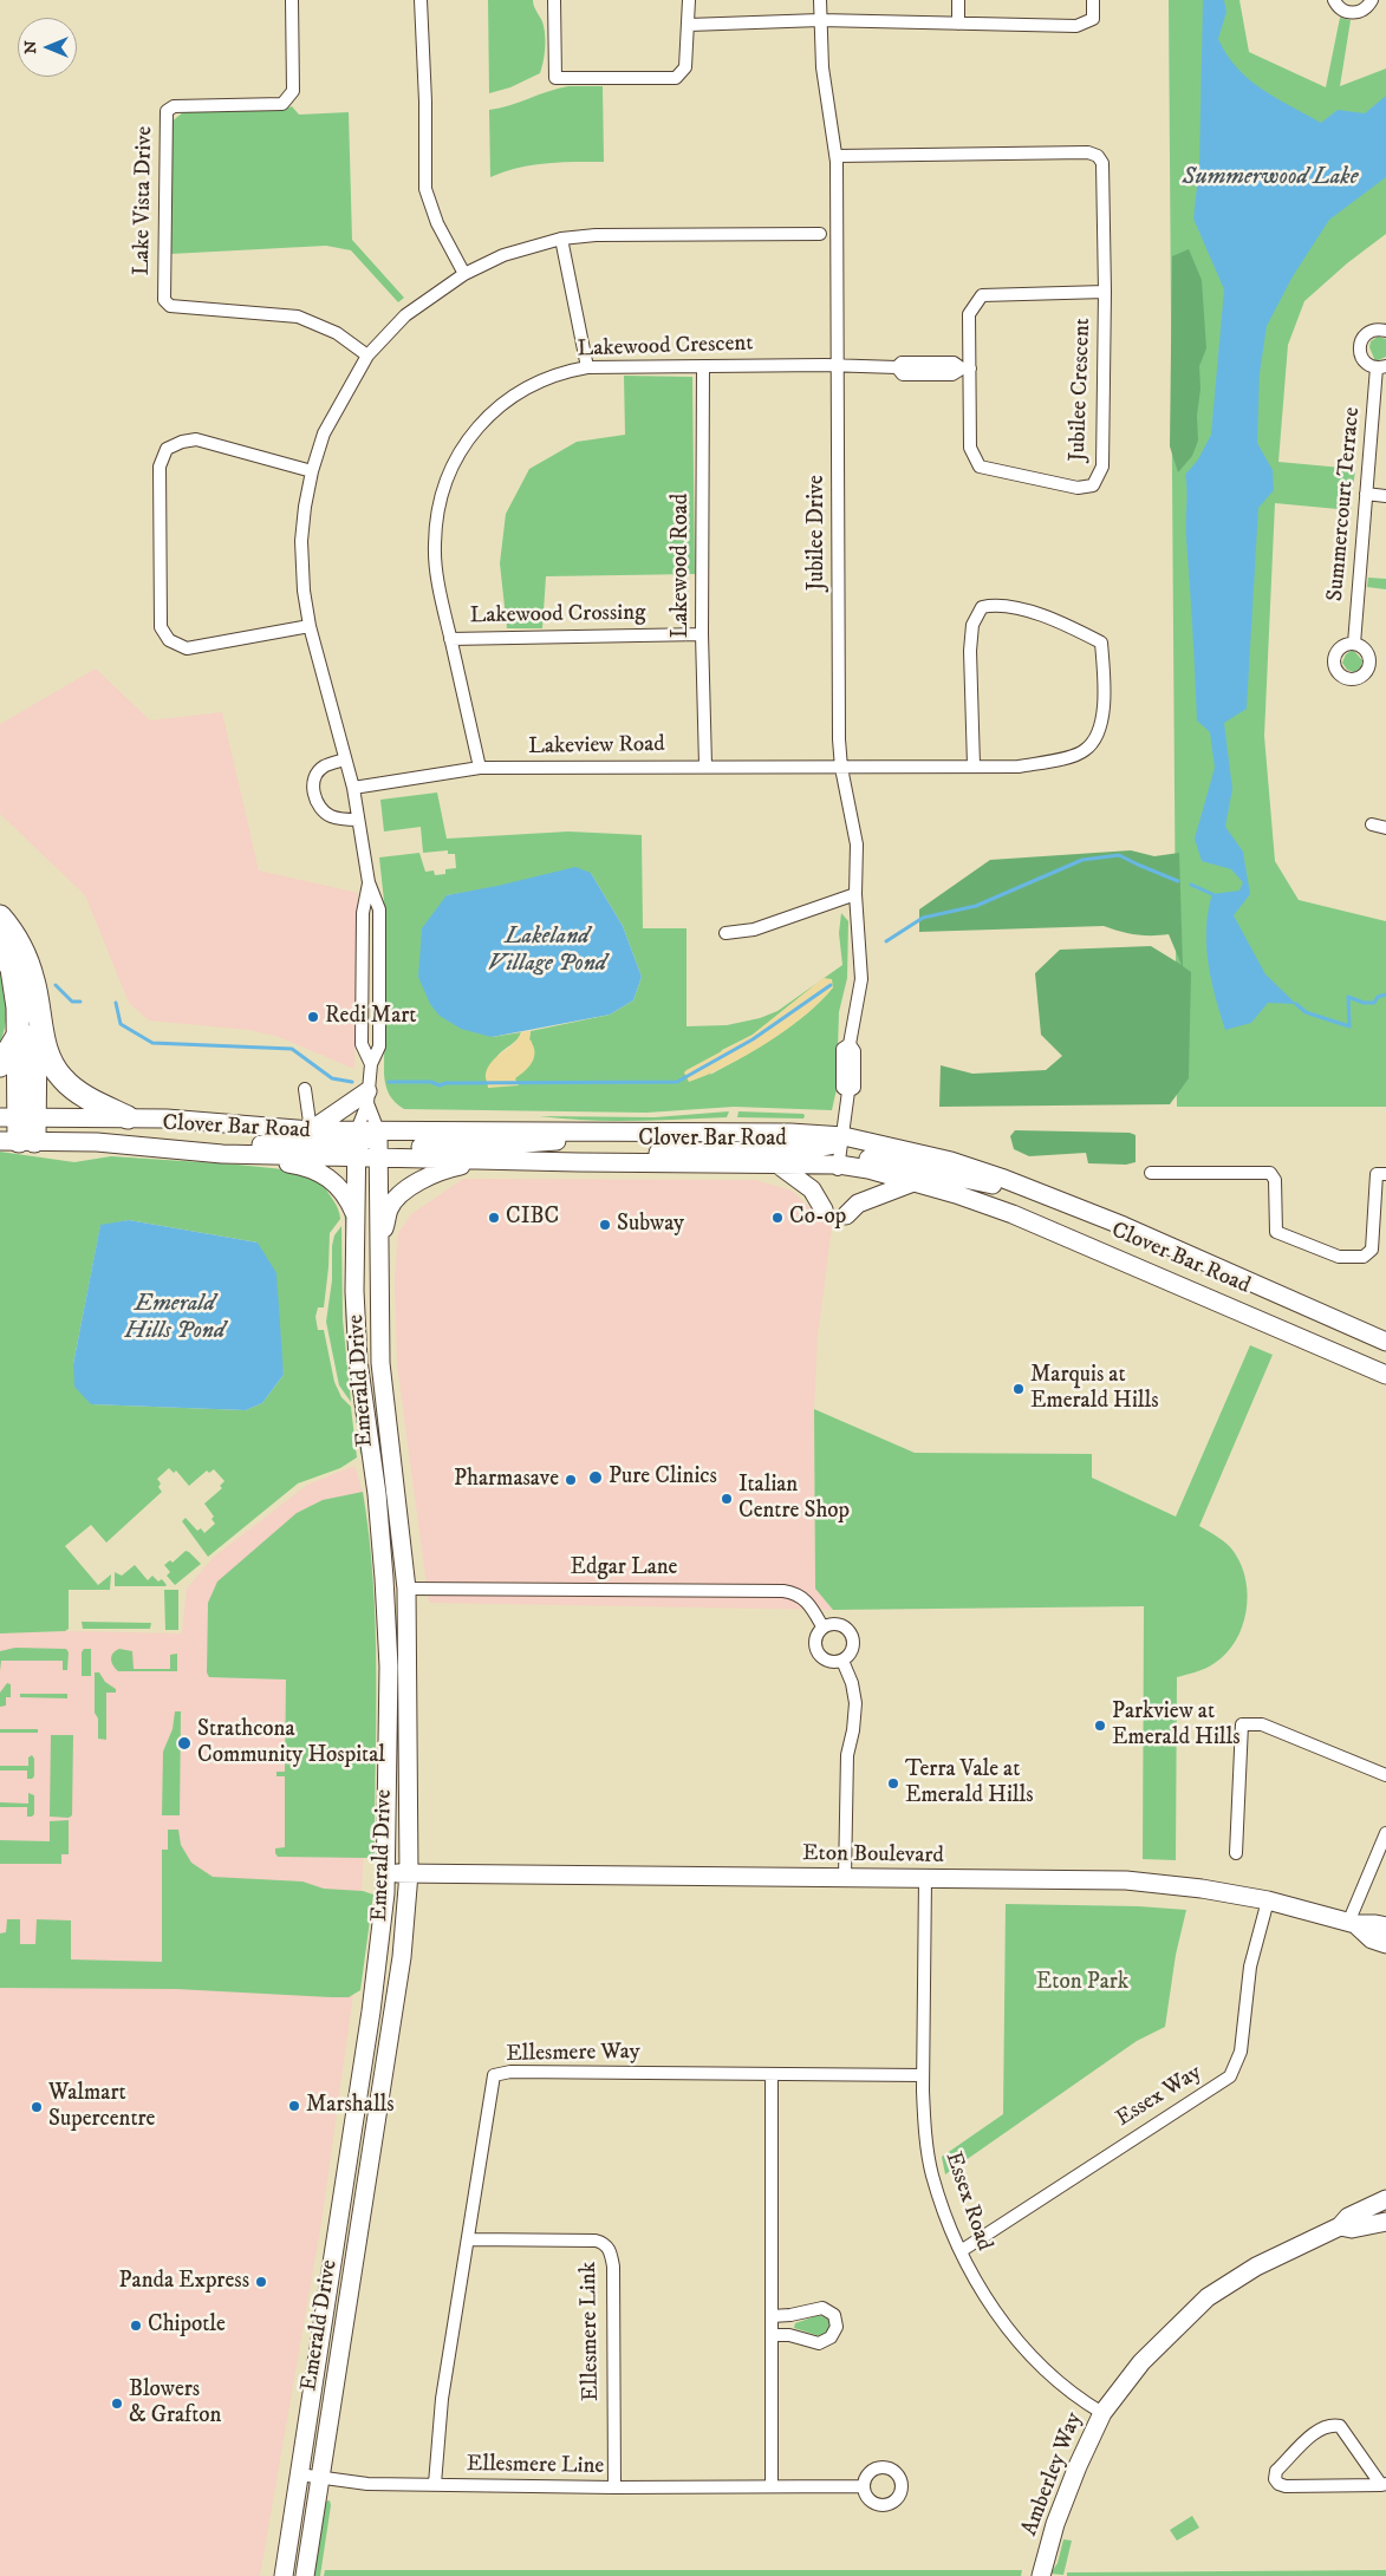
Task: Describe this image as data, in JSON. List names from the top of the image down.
{
  "streets": {
    "street": [
      "Lake Vista Drive",
      "Lakewood Crescent",
      "Jubilee Crescent",
      "Summercourt Terrace",
      "Jubilee Drive",
      "Lakewood Road",
      "Lakewood Crossing",
      "Lakeview Road",
      "Clover Bar Road",
      "Emerald Drive",
      "Edgar Lane",
      "Eton Boulevard",
      "Ellesmere Way",
      "Essex Way",
      "Essex Road",
      "Ellesmere Link",
      "Ellesmere Line",
      "Amberley Way"
    ]
  },
  "crossings": [
    ["Lakewood Crescent", "Jubilee Drive"],
    ["Lakewood Crescent", "Lakewood Road"],
    ["Lakewood Crescent", "Lakewood Crossing"],
    ["Lakewood Crescent", "Lakeview Road"],
    ["Jubilee Crescent", "Jubilee Drive"],
    ["Jubilee Drive", "Lakeview Road"],
    ["Jubilee Drive", "Clover Bar Road"],
    ["Lakewood Road", "Lakewood Crossing"],
    ["Lakewood Road", "Lakeview Road"],
    ["Clover Bar Road", "Emerald Drive"],
    ["Emerald Drive", "Edgar Lane"],
    ["Emerald Drive", "Eton Boulevard"],
    ["Emerald Drive", "Ellesmere Line"],
    ["Eton Boulevard", "Essex Way"],
    ["Eton Boulevard", "Essex Road"],
    ["Ellesmere Way", "Essex Road"],
    ["Ellesmere Way", "Ellesmere Link"],
    ["Ellesmere Way", "Ellesmere Line"],
    ["Essex Way", "Essex Road"],
    ["Essex Road", "Amberley Way"],
    ["Ellesmere Link", "Ellesmere Line"]
  ],
  "water": ["Summerwood Lake", "Lakeland Village Pond", "Emerald Hills Pond"],
  "parks": ["Eton Park"],
  "places": [
    "Redi Mart",
    "CIBC",
    "Co-op",
    "Subway",
    "Marquis at Emerald Hills",
    "Pure Clinics",
    "Pharmasave",
    "Italian Centre Shop",
    "Parkview at Emerald Hills",
    "Strathcona Community Hospital",
    "Terra Vale at Emerald Hills",
    "Marshalls",
    "Walmart Supercentre",
    "Panda Express",
    "Chipotle",
    "Blowers & Grafton"
  ],
  "north": "left"
}
